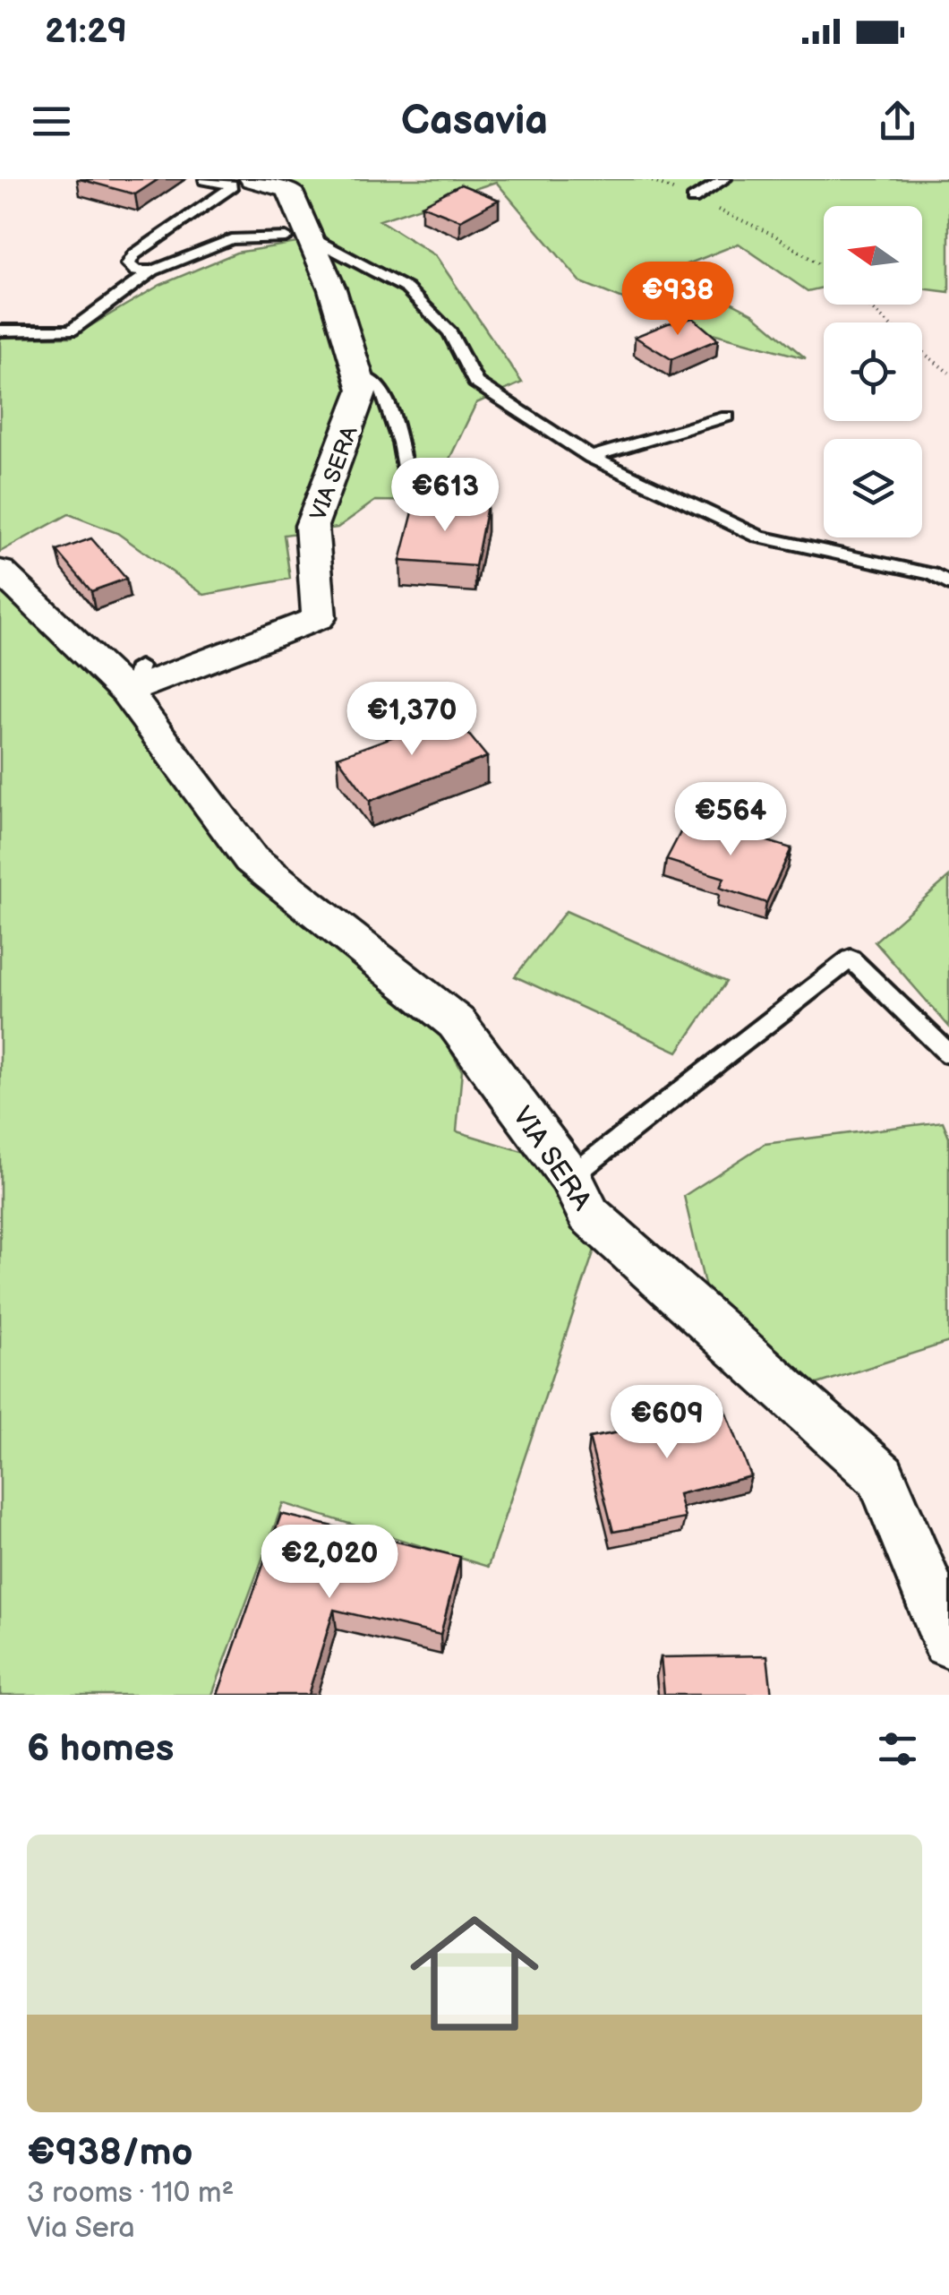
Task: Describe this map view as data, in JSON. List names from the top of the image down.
{
  "streets": {
    "street": ["VIA SERA"]
  },
  "north": "left",
  "page": {
    "status": "21:29",
    "header": "Casavia",
    "price": [
      "€938",
      "€613",
      "€1,370",
      "€564",
      "€609",
      "€2,020"
    ],
    "heading": "6 homes",
    "list": [
      {
        "name": "€938/mo",
        "note": "3 rooms · 110 m² · Via Sera"
      }
    ]
  }
}
